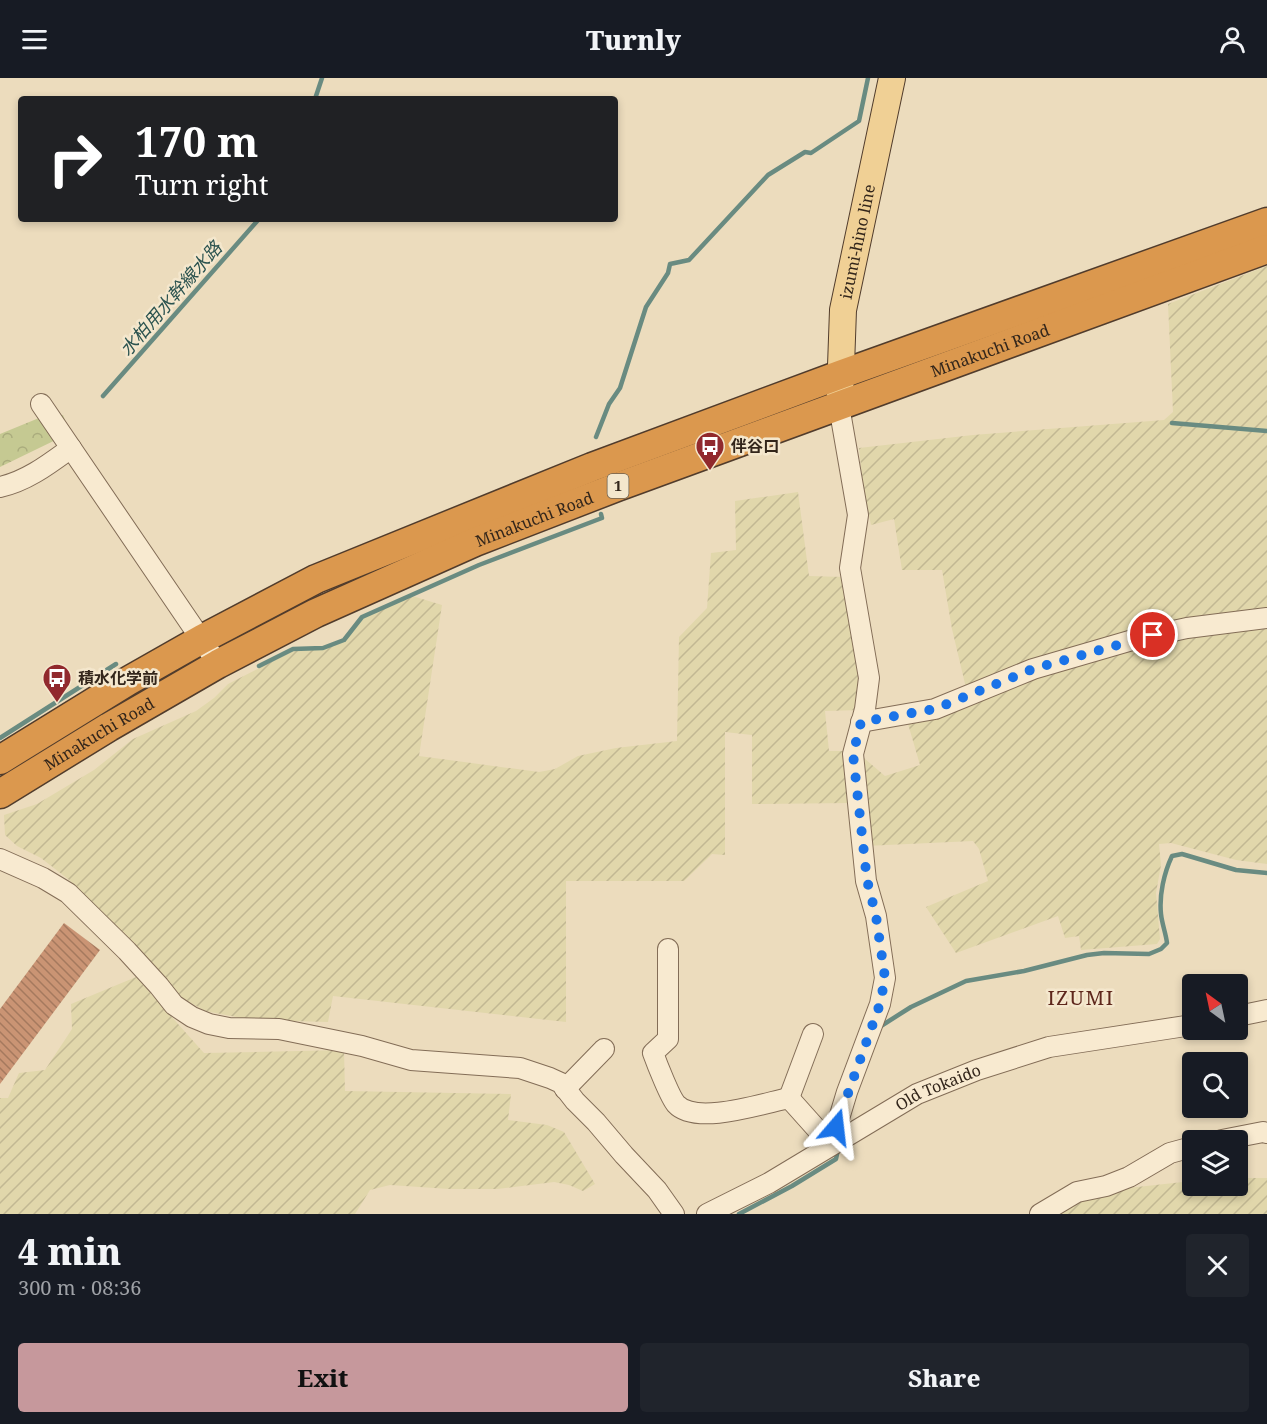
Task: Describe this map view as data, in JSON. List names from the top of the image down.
{
  "streets": {
    "highway": ["Minakuchi Road", "1"],
    "main road": ["izumi-hino line"],
    "street": ["Old Tokaido"]
  },
  "crossings": [
    ["izumi-hino line", "Minakuchi Road"]
  ],
  "districts": ["IZUMI"],
  "water": ["水柏用水幹線水路"],
  "places": {
    "bus stop": ["伴谷口", "積水化学前"]
  },
  "north": "top left",
  "page": {
    "header": "Turnly",
    "turn": ["170 m", "Turn right"],
    "heading": ["4 min", "300 m · 08:36"],
    "buttons": ["Exit", "Share"]
  }
}
